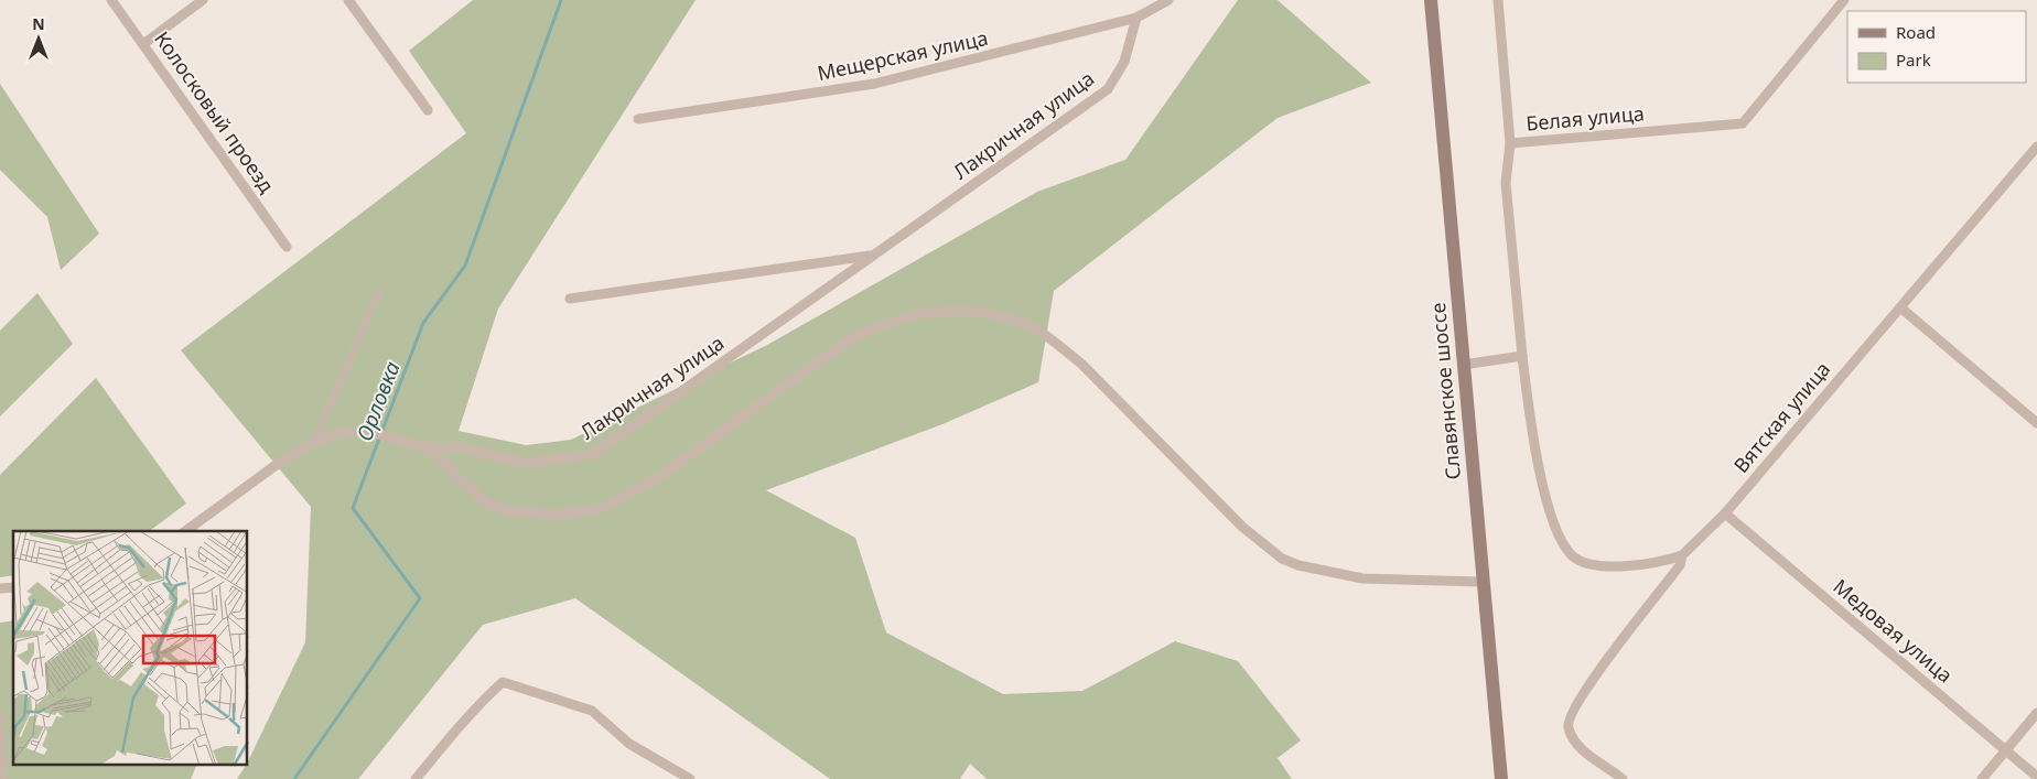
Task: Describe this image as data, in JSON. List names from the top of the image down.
{
  "streets": {
    "main road": ["Славянское шоссе"],
    "street": [
      "Мещерская улица",
      "Колосковый проезд",
      "Белая улица",
      "Лакричная улица",
      "Вятская улица",
      "Медовая улица"
    ]
  },
  "crossings": [
    ["Мещерская улица", "Лакричная улица"],
    ["Белая улица", "Вятская улица"],
    ["Вятская улица", "Медовая улица"]
  ],
  "water": ["Орловка"],
  "legend": ["Road", "Park"],
  "north": "top"
}
